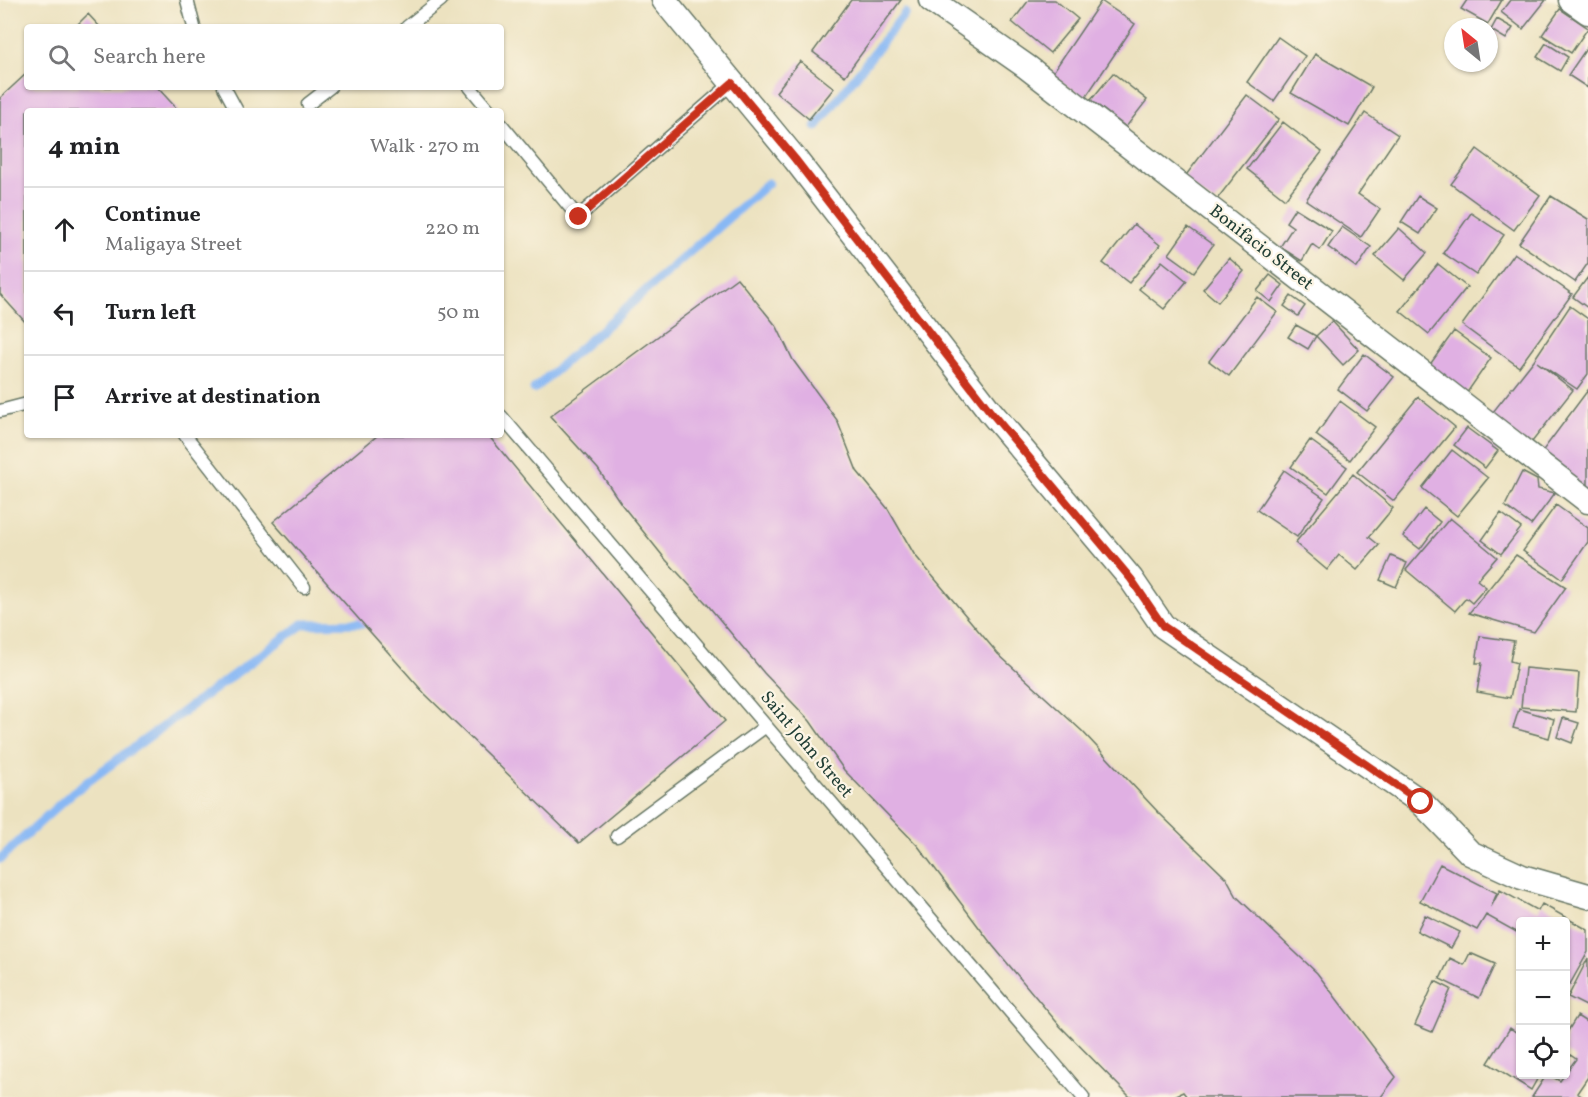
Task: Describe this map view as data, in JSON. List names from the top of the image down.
{
  "streets": {
    "street": ["Bonifacio Street"],
    "lane": ["Saint John Street"]
  },
  "north": "top left",
  "page": {
    "search": "Search here",
    "heading": ["4 min", "Walk · 270 m"],
    "list": [
      ["Continue", "Maligaya Street", "220 m"],
      ["Turn left", "50 m"],
      "Arrive at destination"
    ],
    "map_buttons": ["+", "−"]
  }
}
